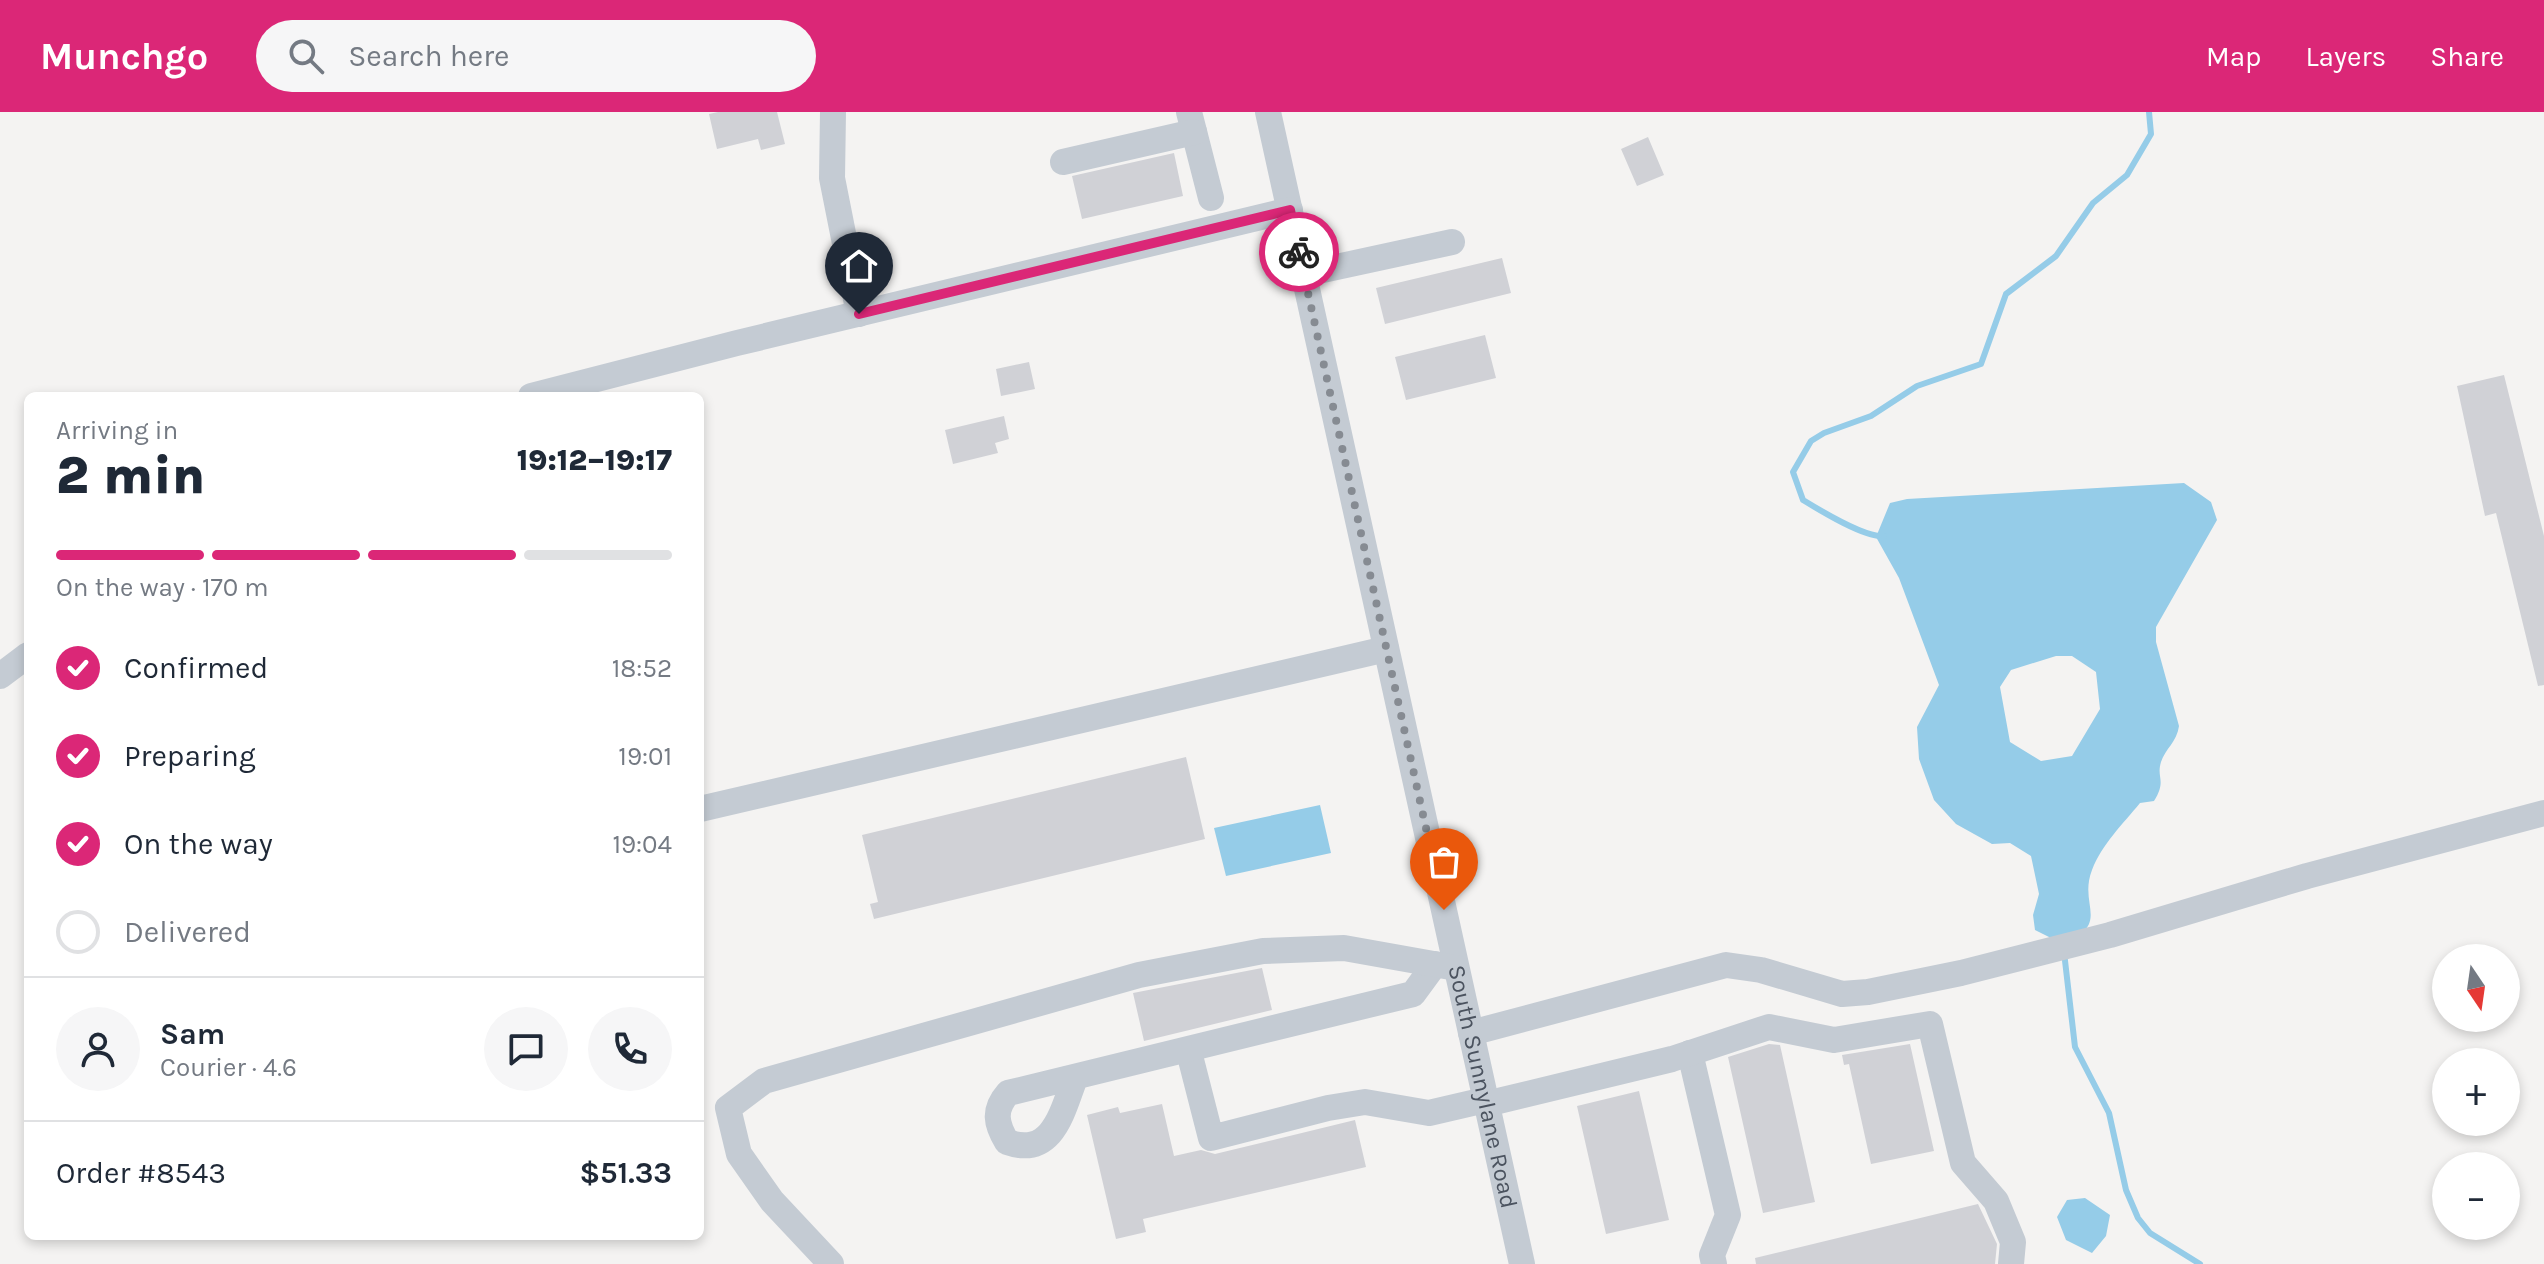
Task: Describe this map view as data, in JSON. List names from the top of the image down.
{
  "streets": {
    "street": ["South Sunnylane Road"]
  },
  "north": "bottom",
  "page": {
    "header": "Munchgo",
    "search": "Search here",
    "nav": ["Map", "Layers", "Share"],
    "heading": ["2 min", "Arriving in", "19:12–19:17"],
    "panel": [
      "Sam",
      "Courier · 4.6",
      "Order #8543",
      "$51.33"
    ],
    "bar": "On the way · 170 m",
    "list": [
      ["Confirmed", "18:52"],
      ["Preparing", "19:01"],
      ["On the way", "19:04"],
      "Delivered"
    ],
    "map_buttons": ["+", "−"]
  }
}
